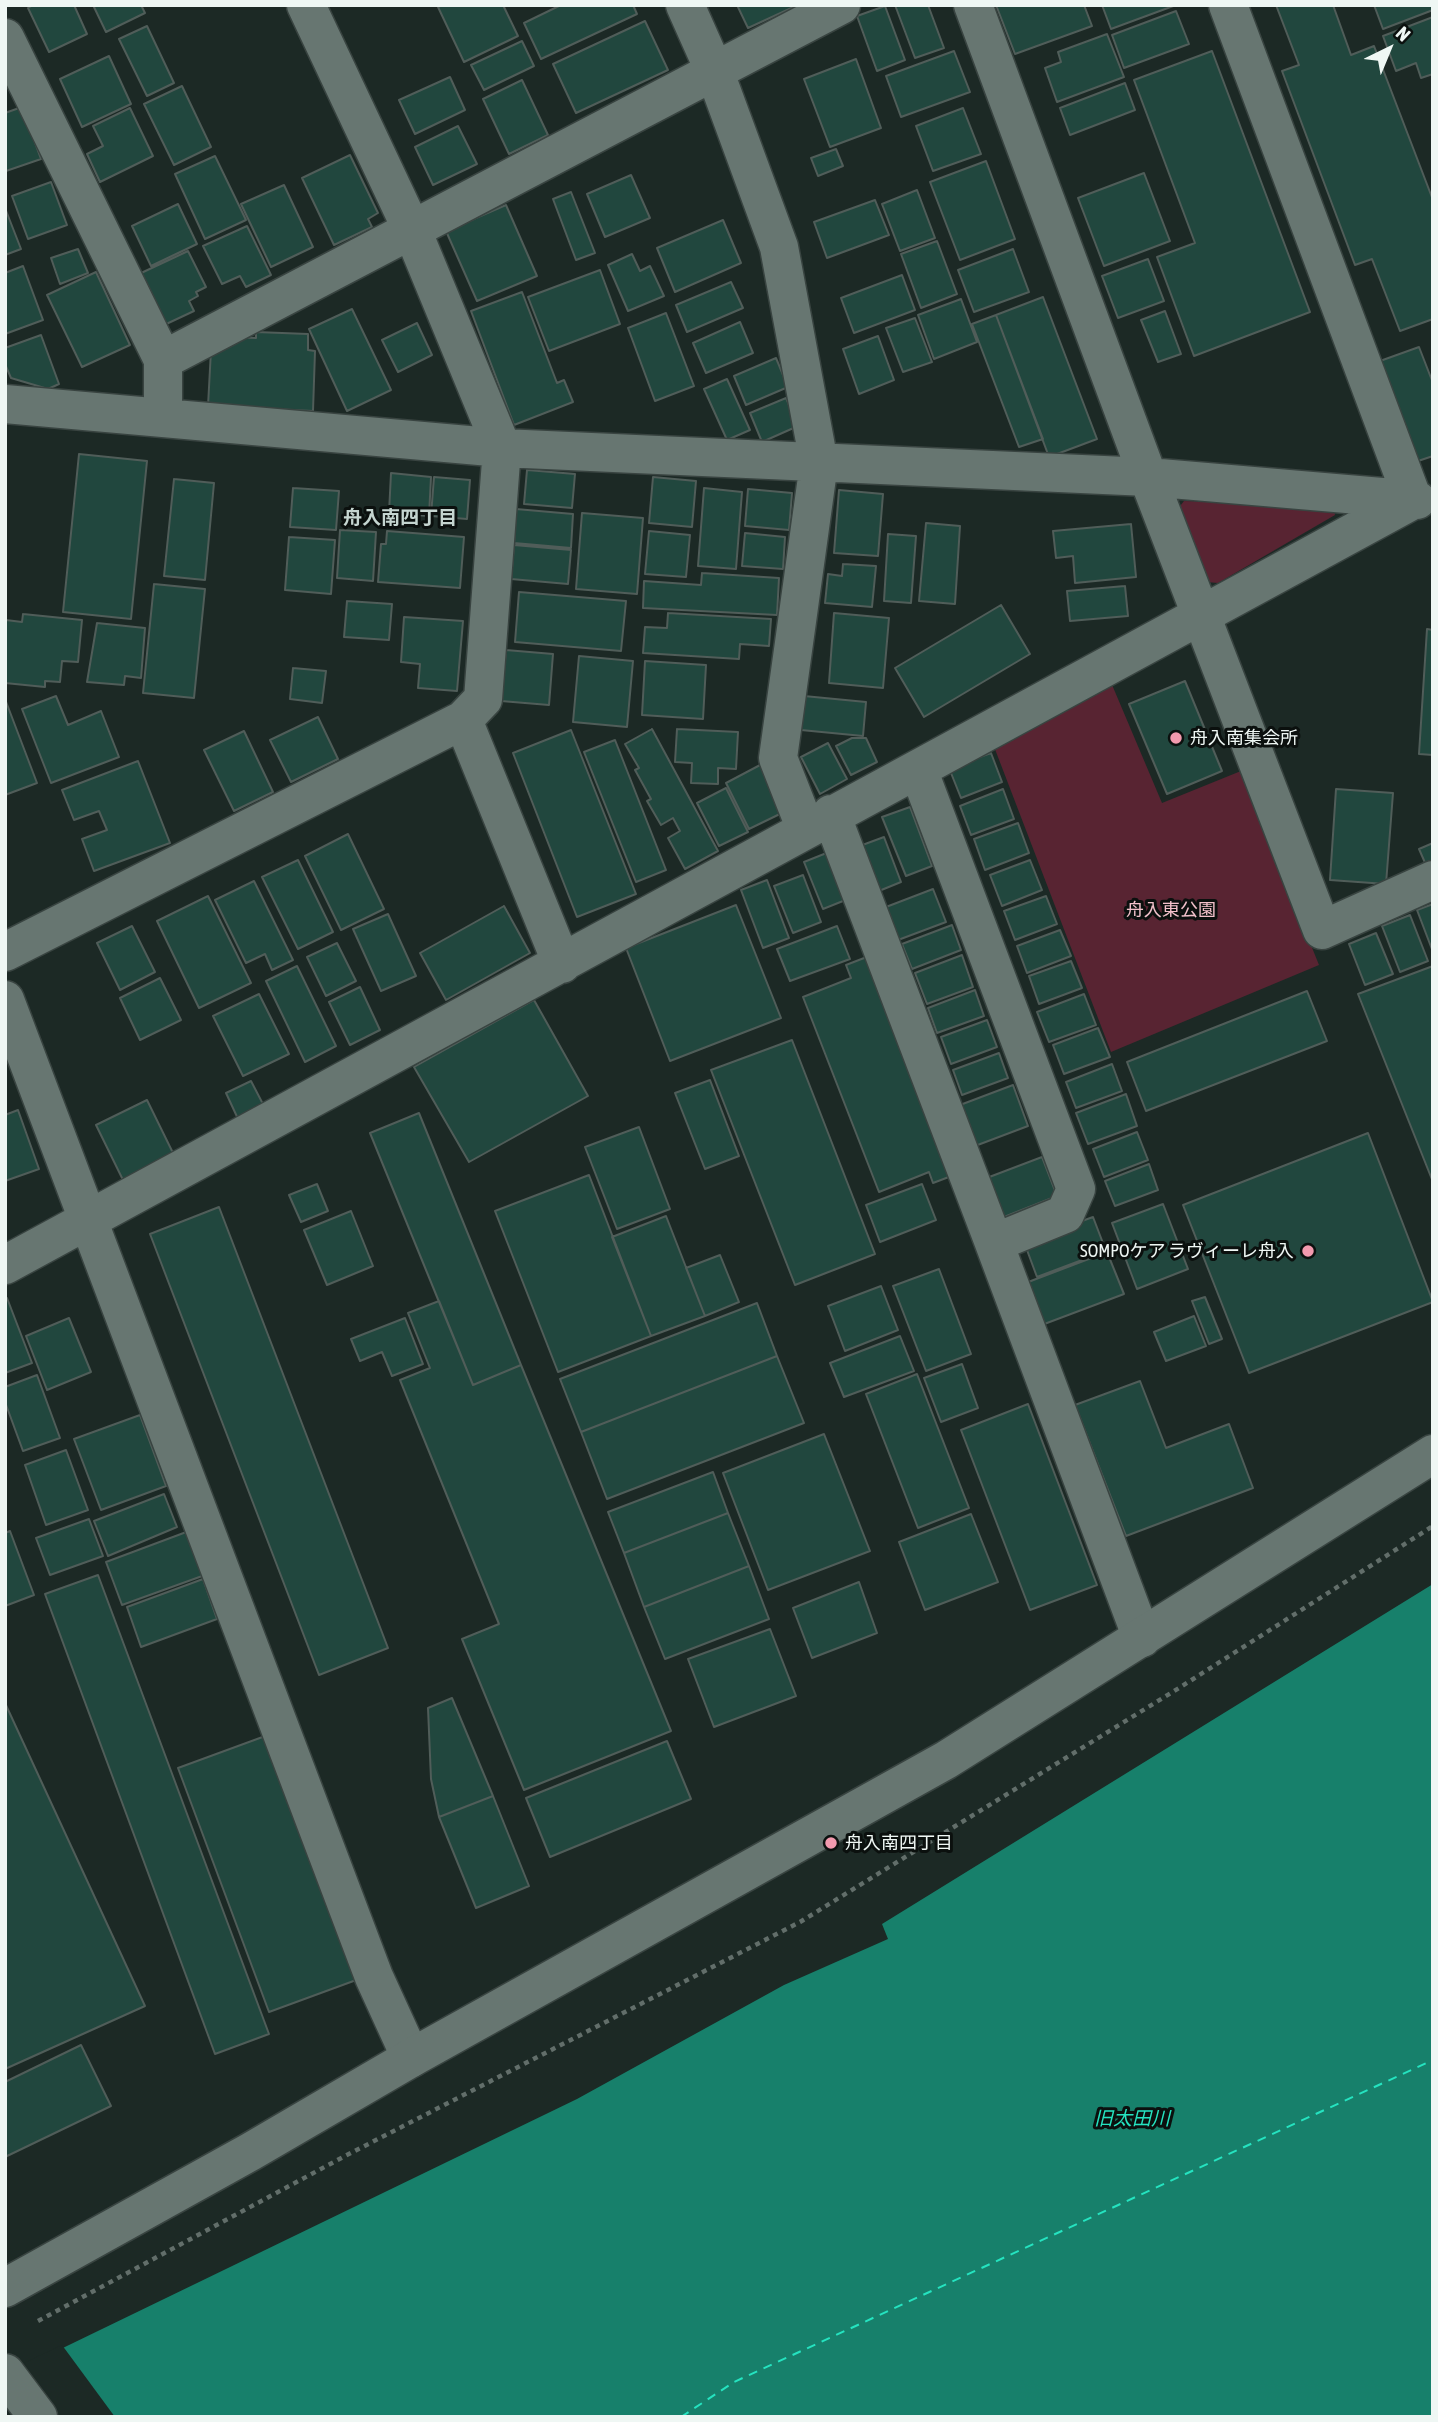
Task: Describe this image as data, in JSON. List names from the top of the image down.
{
  "districts": ["舟入南四丁目"],
  "water": ["旧太田川"],
  "parks": ["舟入東公園"],
  "places": ["舟入南集会所", "SOMPOケア ラヴィーレ舟入", "舟入南四丁目"],
  "north": "top right"
}
